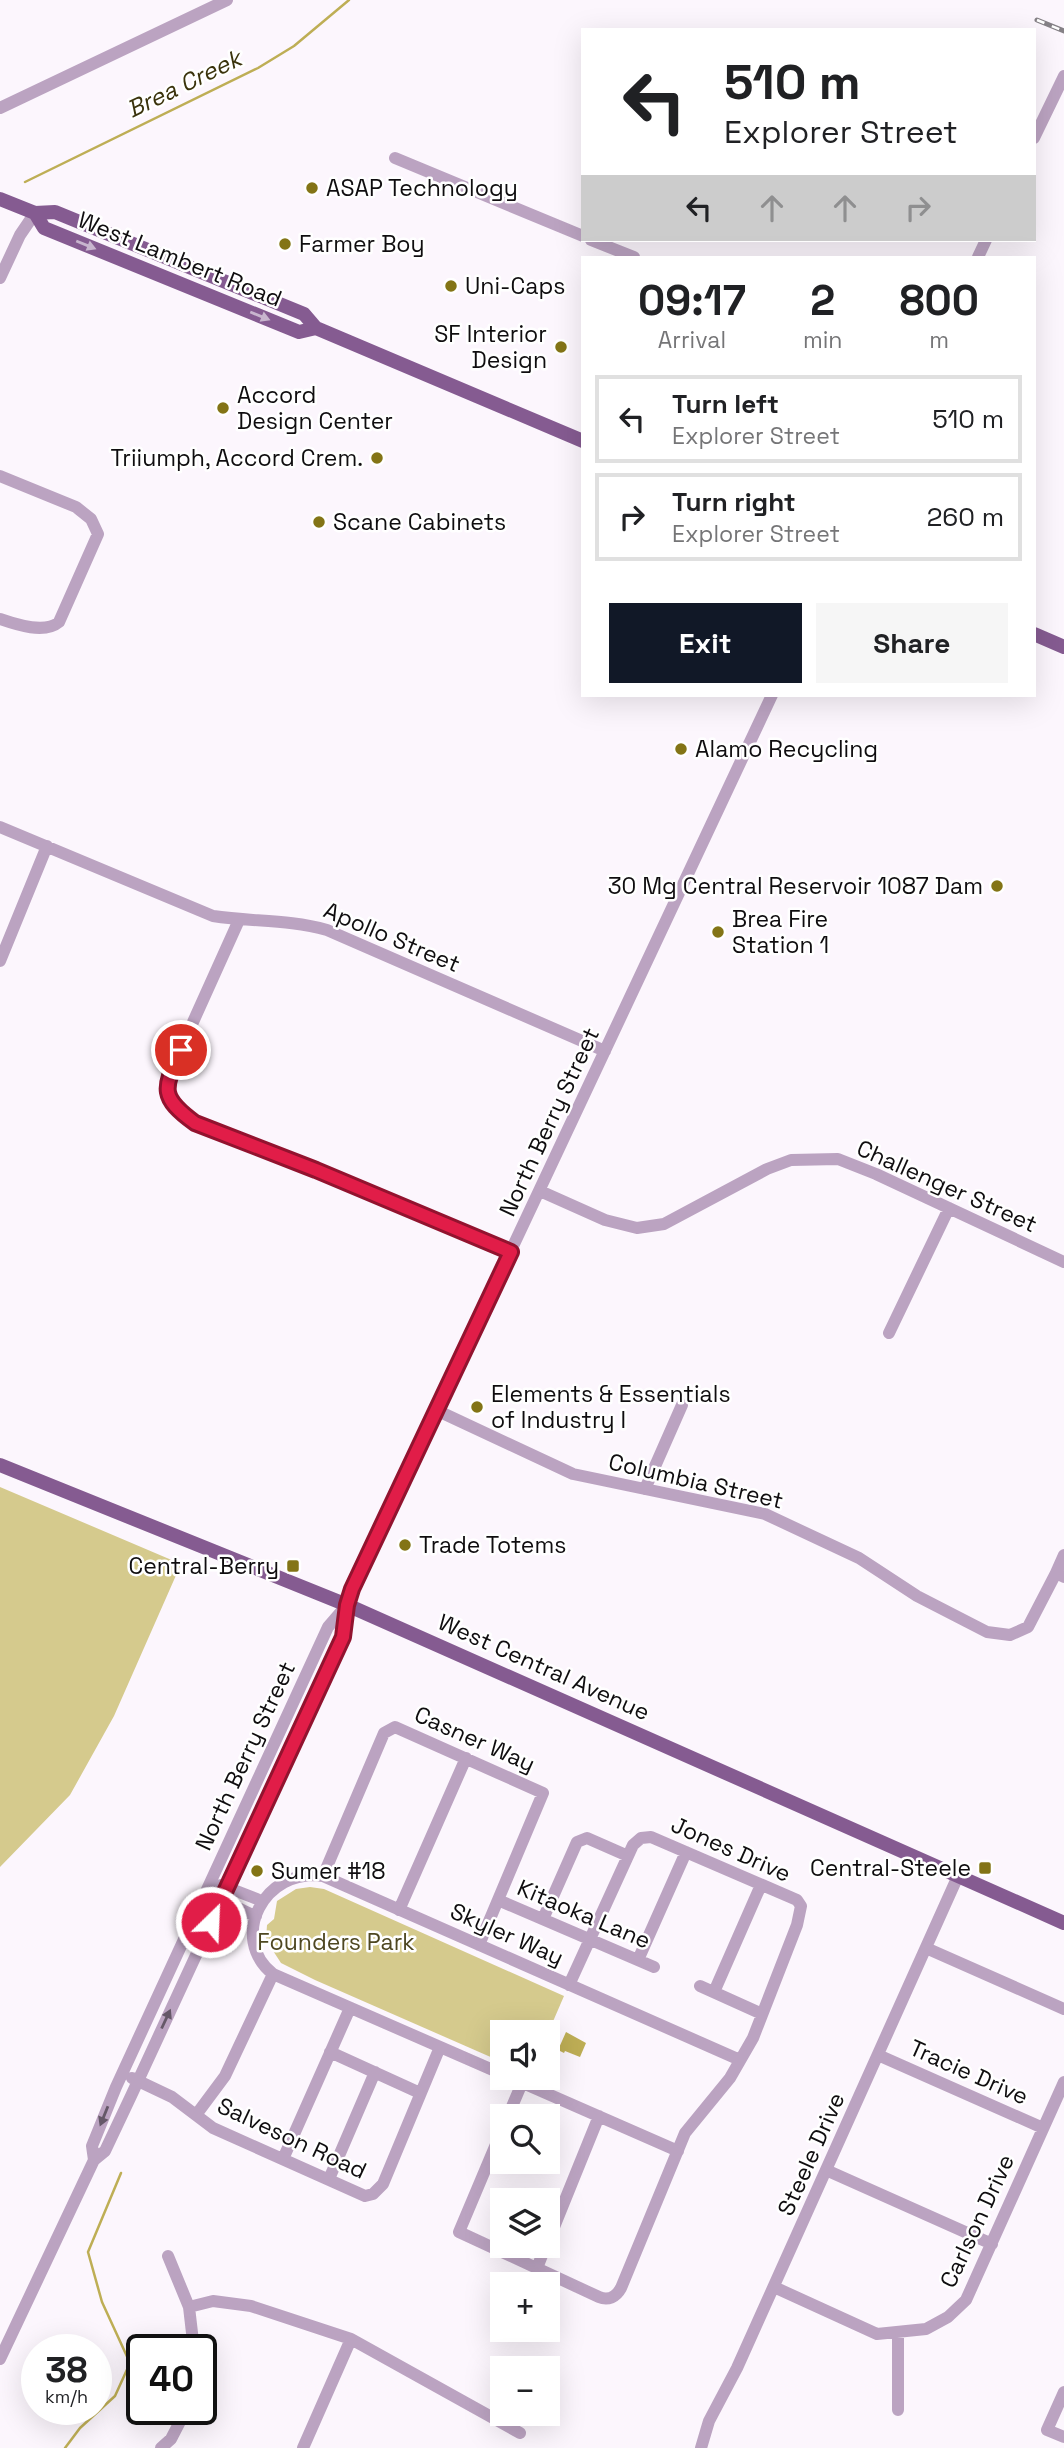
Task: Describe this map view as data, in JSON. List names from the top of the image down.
{
  "streets": {
    "main road": ["West Lambert Road", "West Central Avenue"],
    "street": [
      "Apollo Street",
      "North Berry Street",
      "Challenger Street",
      "Columbia Street",
      "Casner Way",
      "Jones Drive",
      "Kitaoka Lane",
      "Skyler Way",
      "Tracie Drive",
      "Salveson Road",
      "Steele Drive",
      "Carlson Drive"
    ]
  },
  "crossings": [
    ["Apollo Street", "North Berry Street"],
    ["North Berry Street", "Challenger Street"],
    ["North Berry Street", "Columbia Street"],
    ["North Berry Street", "West Central Avenue"],
    ["North Berry Street", "Salveson Road"],
    ["West Central Avenue", "Steele Drive"],
    ["Casner Way", "Kitaoka Lane"],
    ["Casner Way", "Skyler Way"],
    ["Tracie Drive", "Steele Drive"],
    ["Tracie Drive", "Carlson Drive"],
    ["Steele Drive", "Carlson Drive"]
  ],
  "water": ["Brea Creek"],
  "parks": ["Founders Park"],
  "places": {
    "other": [
      "ASAP Technology",
      "Farmer Boy",
      "Uni-Caps",
      "SF Interior Design",
      "Accord Design Center",
      "Triiumph, Accord Crem.",
      "Scane Cabinets",
      "Alamo Recycling",
      "30 Mg Central Reservoir 1087 Dam",
      "Brea Fire Station 1",
      "Elements & Essentials of Industry I",
      "Trade Totems",
      "Sumer #18"
    ],
    "transit": ["Central-Berry", "Central-Steele"]
  },
  "page": {
    "turn": ["510 m", "Explorer Street"],
    "eta": [
      "09:17",
      "Arrival",
      "2",
      "min",
      "800",
      "m"
    ],
    "list": [
      {
        "name": "Turn left",
        "note": "Explorer Street",
        "value": "510 m"
      },
      {
        "name": "Turn right",
        "note": "Explorer Street",
        "value": "260 m"
      }
    ],
    "buttons": ["Exit", "Share"],
    "map_buttons": ["+", "−"],
    "speed": "38 km/h",
    "limit": "40"
  }
}
